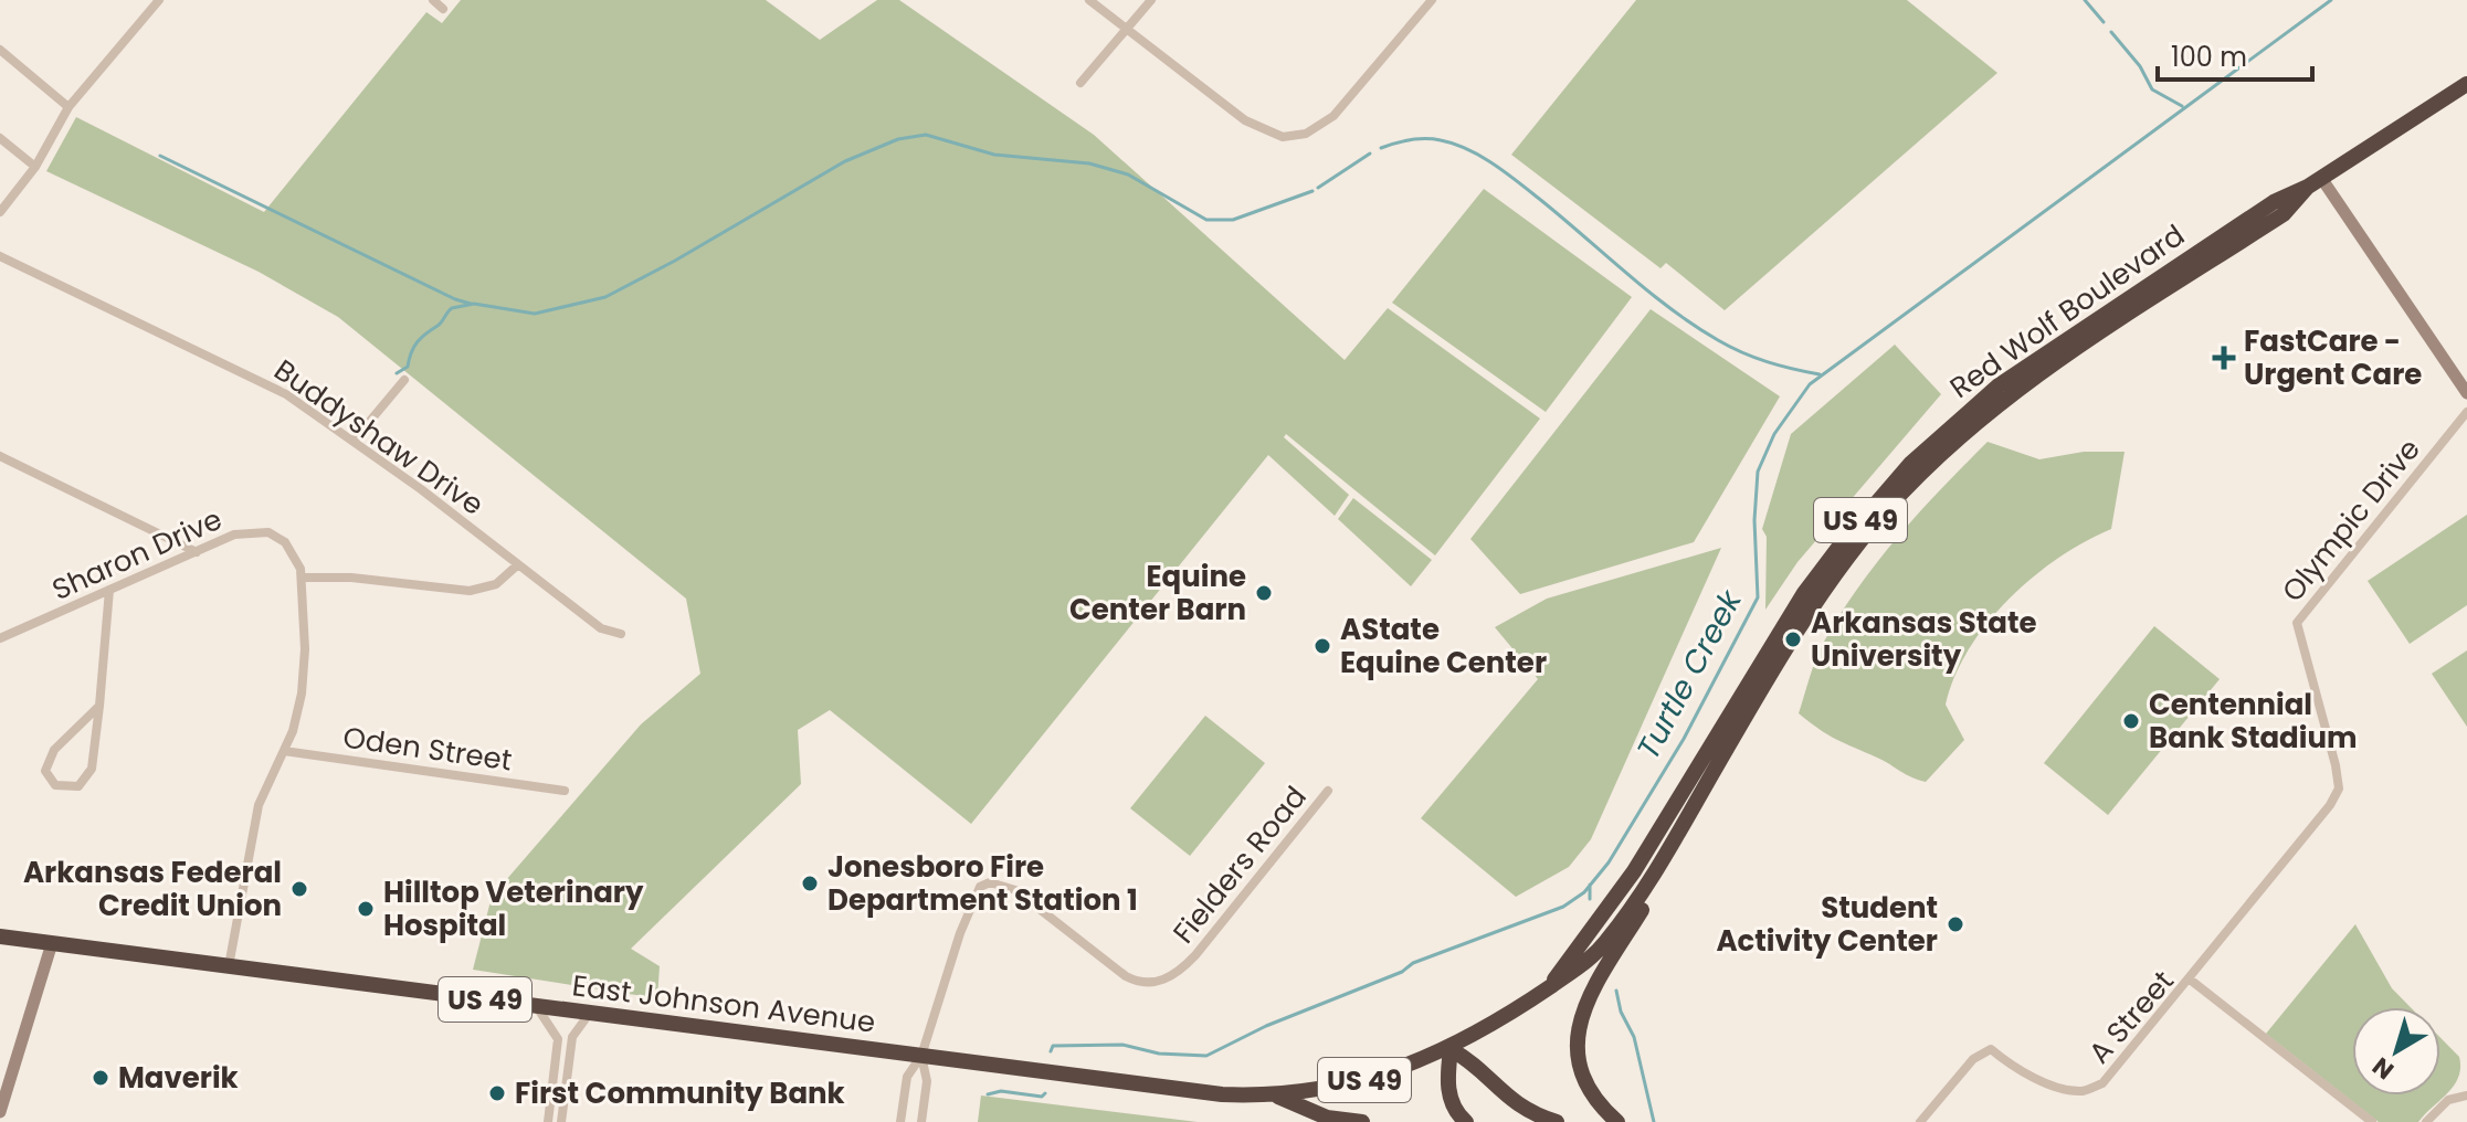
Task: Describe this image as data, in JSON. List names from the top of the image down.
{
  "streets": {
    "highway": ["Red Wolf Boulevard", "US 49", "East Johnson Avenue"],
    "street": [
      "Buddyshaw Drive",
      "Olympic Drive",
      "Sharon Drive",
      "Oden Street",
      "Fielders Road",
      "A Street"
    ]
  },
  "crossings": [
    ["Red Wolf Boulevard", "East Johnson Avenue"],
    ["Olympic Drive", "A Street"],
    ["Fielders Road", "East Johnson Avenue"]
  ],
  "water": ["Turtle Creek"],
  "places": {
    "health": ["FastCare - Urgent Care"],
    "other": [
      "Equine Center Barn",
      "Arkansas State University",
      "AState Equine Center",
      "Centennial Bank Stadium",
      "Jonesboro Fire Department Station 1",
      "Arkansas Federal Credit Union",
      "Hilltop Veterinary Hospital",
      "Student Activity Center",
      "Maverik",
      "First Community Bank"
    ]
  },
  "scale_bar": "100 m",
  "north": "bottom left"
}
